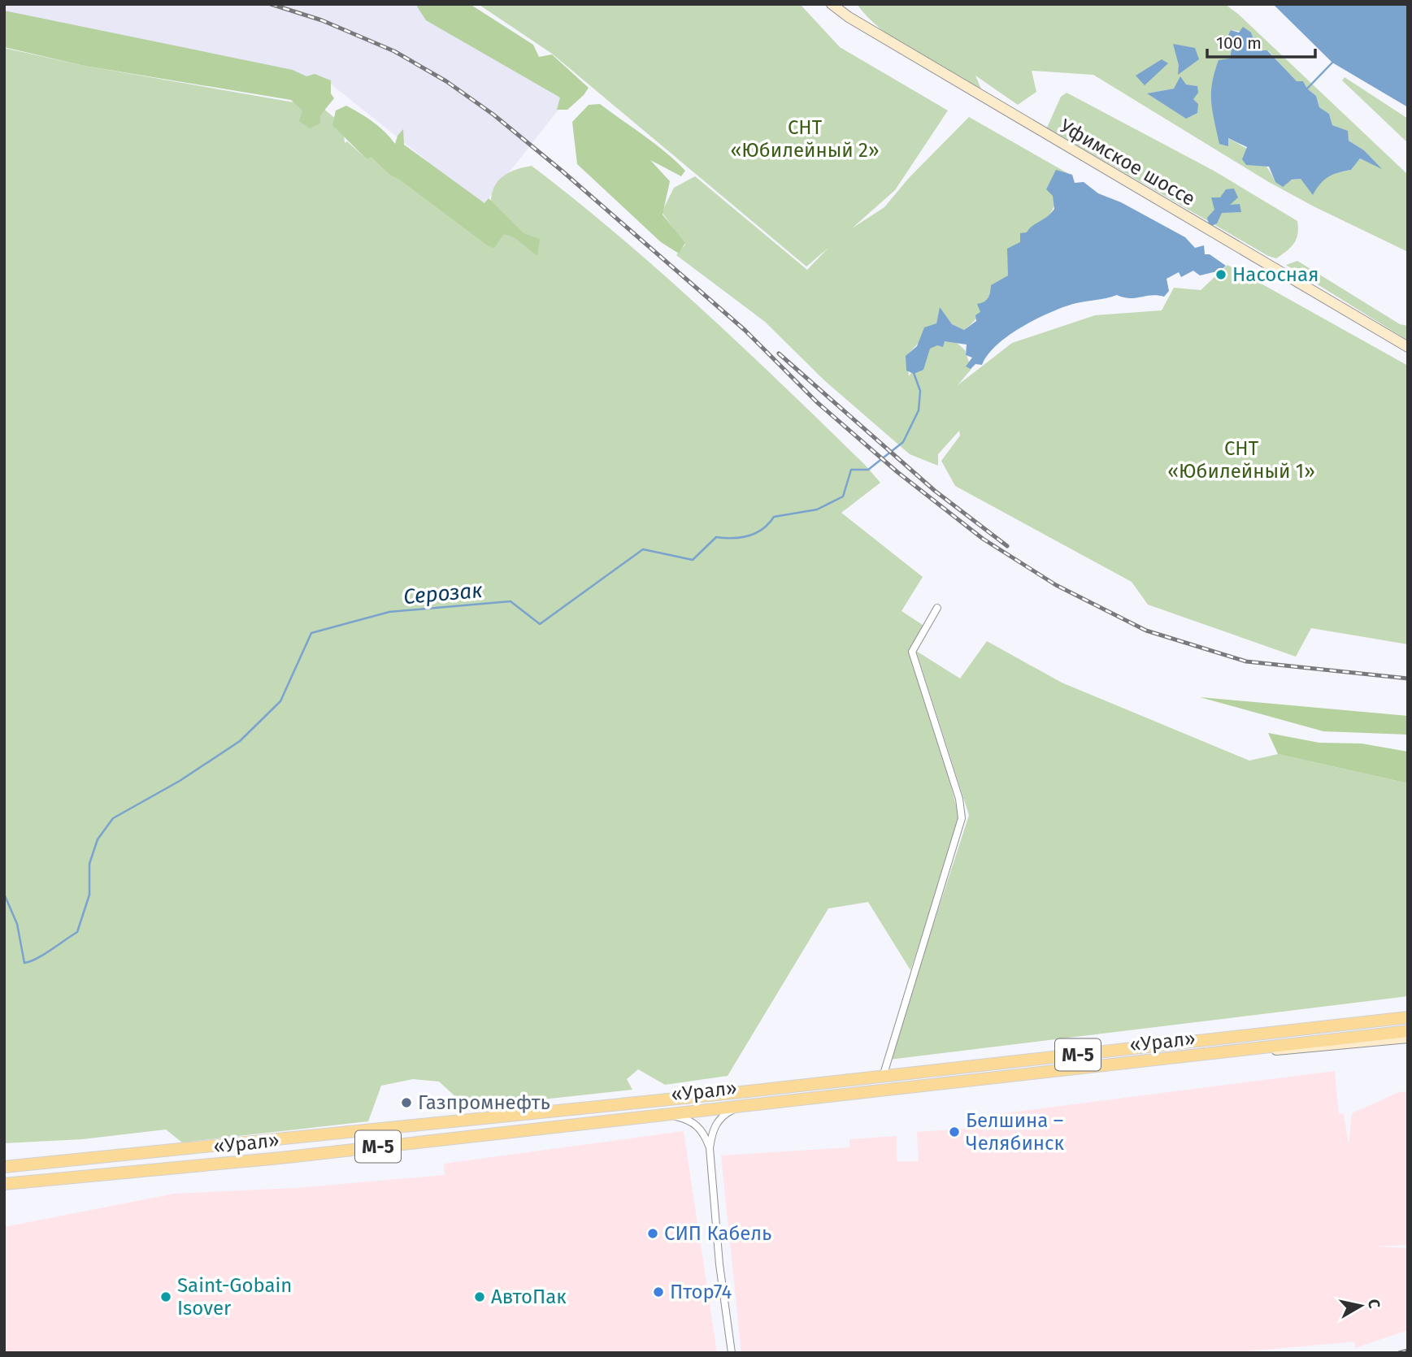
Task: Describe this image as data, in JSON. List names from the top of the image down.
{
  "streets": {
    "main road": ["Уфимское шоссе", "«Урал»", "М-5"]
  },
  "water": ["Серозак"],
  "parks": ["СНТ «Юбилейный 2»", "СНТ «Юбилейный 1»"],
  "places": [
    "Насосная",
    "Газпромнефть",
    "Белшина – Челябинск",
    "СИП Кабель",
    "Птор74",
    "Saint-Gobain Isover",
    "АвтоПак"
  ],
  "scale_bar": "100 m",
  "north": "right"
}
